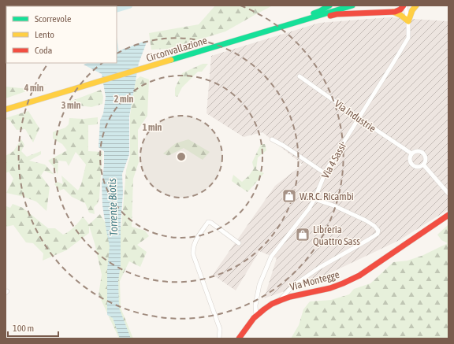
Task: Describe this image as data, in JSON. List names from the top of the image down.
{
  "streets": {
    "main road": ["Circonvallazione", "Via Montegge"],
    "street": ["Via Industrie", "Via 4 Sassi"]
  },
  "crossings": [
    ["Via Industrie", "Via 4 Sassi"],
    ["Via 4 Sassi", "Via Montegge"]
  ],
  "water": ["Torrente Biotis"],
  "places": {
    "shop": ["W.R.C. Ricambi", "Libreria Quattro Sass"]
  },
  "legend": ["Scorrevole", "Lento", "Coda"],
  "scale_bar": "100 m",
  "rings": [
    "4 min",
    "2 min",
    "3 min",
    "1 min"
  ]
}
